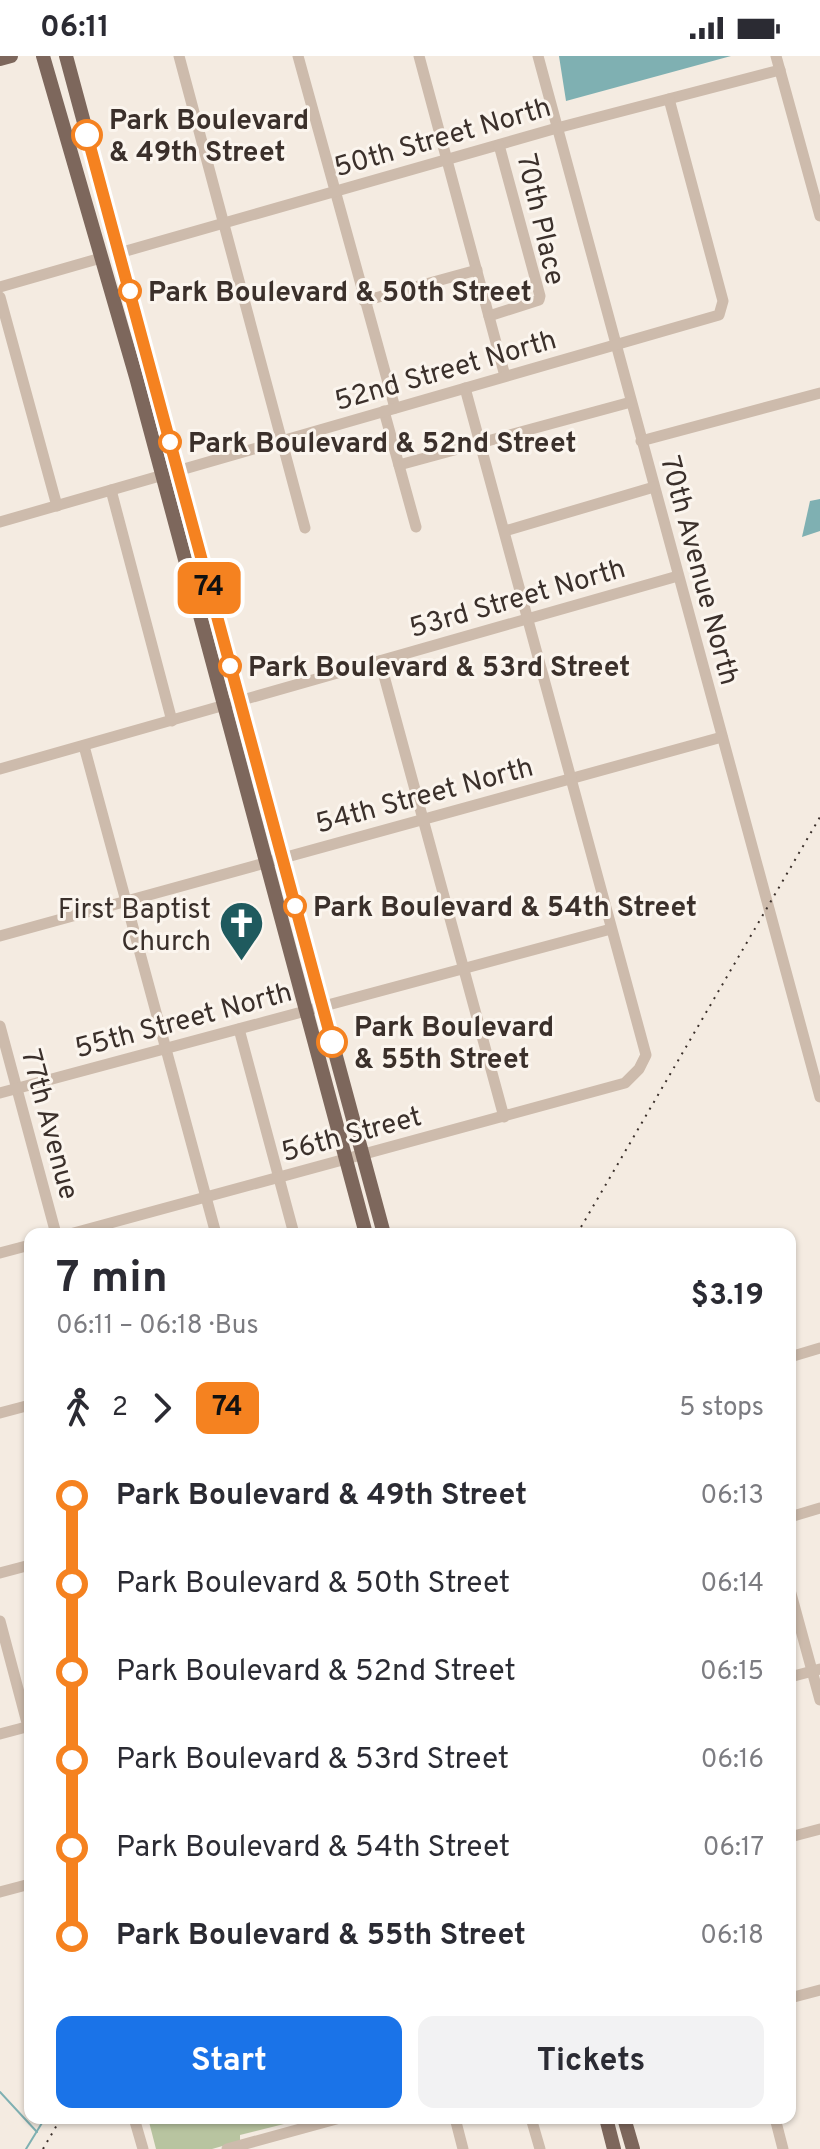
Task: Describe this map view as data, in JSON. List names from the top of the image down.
{
  "streets": {
    "street": [
      "50th Street North",
      "70th Place",
      "52nd Street North",
      "70th Avenue North",
      "53rd Street North",
      "54th Street North",
      "55th Street North",
      "77th Avenue",
      "56th Street"
    ]
  },
  "crossings": [
    ["50th Street North", "70th Place"],
    ["50th Street North", "52nd Street North"],
    ["50th Street North", "70th Avenue North"],
    ["52nd Street North", "70th Avenue North"],
    ["70th Avenue North", "53rd Street North"],
    ["70th Avenue North", "54th Street North"],
    ["55th Street North", "77th Avenue"],
    ["55th Street North", "56th Street"]
  ],
  "places": {
    "other": [
      "Park Boulevard & 49th Street",
      "Park Boulevard & 50th Street",
      "Park Boulevard & 52nd Street",
      "Park Boulevard & 53rd Street",
      "Park Boulevard & 54th Street",
      "Park Boulevard & 55th Street"
    ],
    "church": ["First Baptist Church"]
  },
  "lines": ["bus line 74"],
  "page": {
    "status": "06:11",
    "on_map": "74",
    "heading": ["7 min", "06:11 – 06:18 · Bus", "$3.19"],
    "legs": ["2", "74", "5 stops"],
    "list": [
      {
        "name": "Park Boulevard & 49th Street",
        "value": "06:13"
      },
      {
        "name": "Park Boulevard & 50th Street",
        "value": "06:14"
      },
      {
        "name": "Park Boulevard & 52nd Street",
        "value": "06:15"
      },
      {
        "name": "Park Boulevard & 53rd Street",
        "value": "06:16"
      },
      {
        "name": "Park Boulevard & 54th Street",
        "value": "06:17"
      },
      {
        "name": "Park Boulevard & 55th Street",
        "value": "06:18"
      }
    ],
    "buttons": ["Start", "Tickets"]
  }
}
